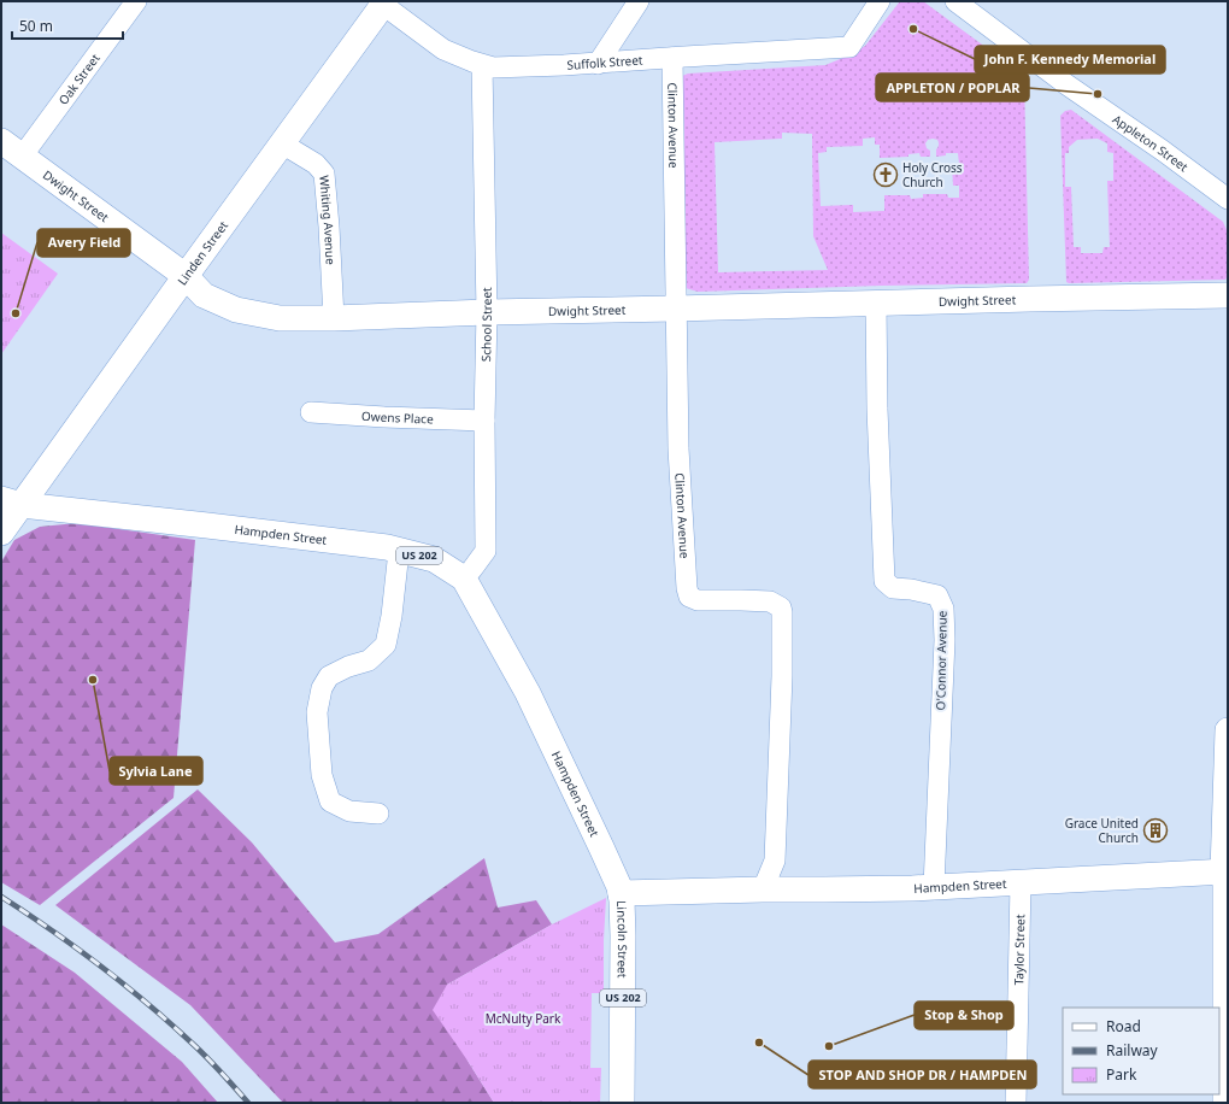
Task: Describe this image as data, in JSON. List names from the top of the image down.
{
  "streets": {
    "main road": [
      "Dwight Street",
      "Linden Street",
      "Hampden Street",
      "US 202",
      "Lincoln Street"
    ],
    "street": [
      "Suffolk Street",
      "Oak Street",
      "Clinton Avenue",
      "Appleton Street",
      "Whiting Avenue",
      "School Street",
      "Owens Place",
      "O'Connor Avenue",
      "Taylor Street"
    ]
  },
  "crossings": [
    ["Suffolk Street", "Clinton Avenue"],
    ["Suffolk Street", "Linden Street"],
    ["Suffolk Street", "School Street"],
    ["Oak Street", "Dwight Street"],
    ["Clinton Avenue", "Dwight Street"],
    ["Clinton Avenue", "Hampden Street"],
    ["Dwight Street", "Whiting Avenue"],
    ["Dwight Street", "Linden Street"],
    ["Dwight Street", "School Street"],
    ["Dwight Street", "O'Connor Avenue"],
    ["Whiting Avenue", "Linden Street"],
    ["Linden Street", "Hampden Street"],
    ["School Street", "Owens Place"],
    ["School Street", "Hampden Street"],
    ["Hampden Street", "O'Connor Avenue"],
    ["Hampden Street", "Lincoln Street"],
    ["Hampden Street", "Taylor Street"]
  ],
  "parks": ["McNulty Park"],
  "places": {
    "other": [
      "John F. Kennedy Memorial",
      "APPLETON / POPLAR",
      "Avery Field",
      "Sylvia Lane",
      "STOP AND SHOP DR / HAMPDEN",
      "Stop & Shop"
    ],
    "church": ["Holy Cross Church"],
    "building": ["Grace United Church"]
  },
  "legend": ["Road", "Railway", "Park"],
  "scale_bar": "50 m"
}
